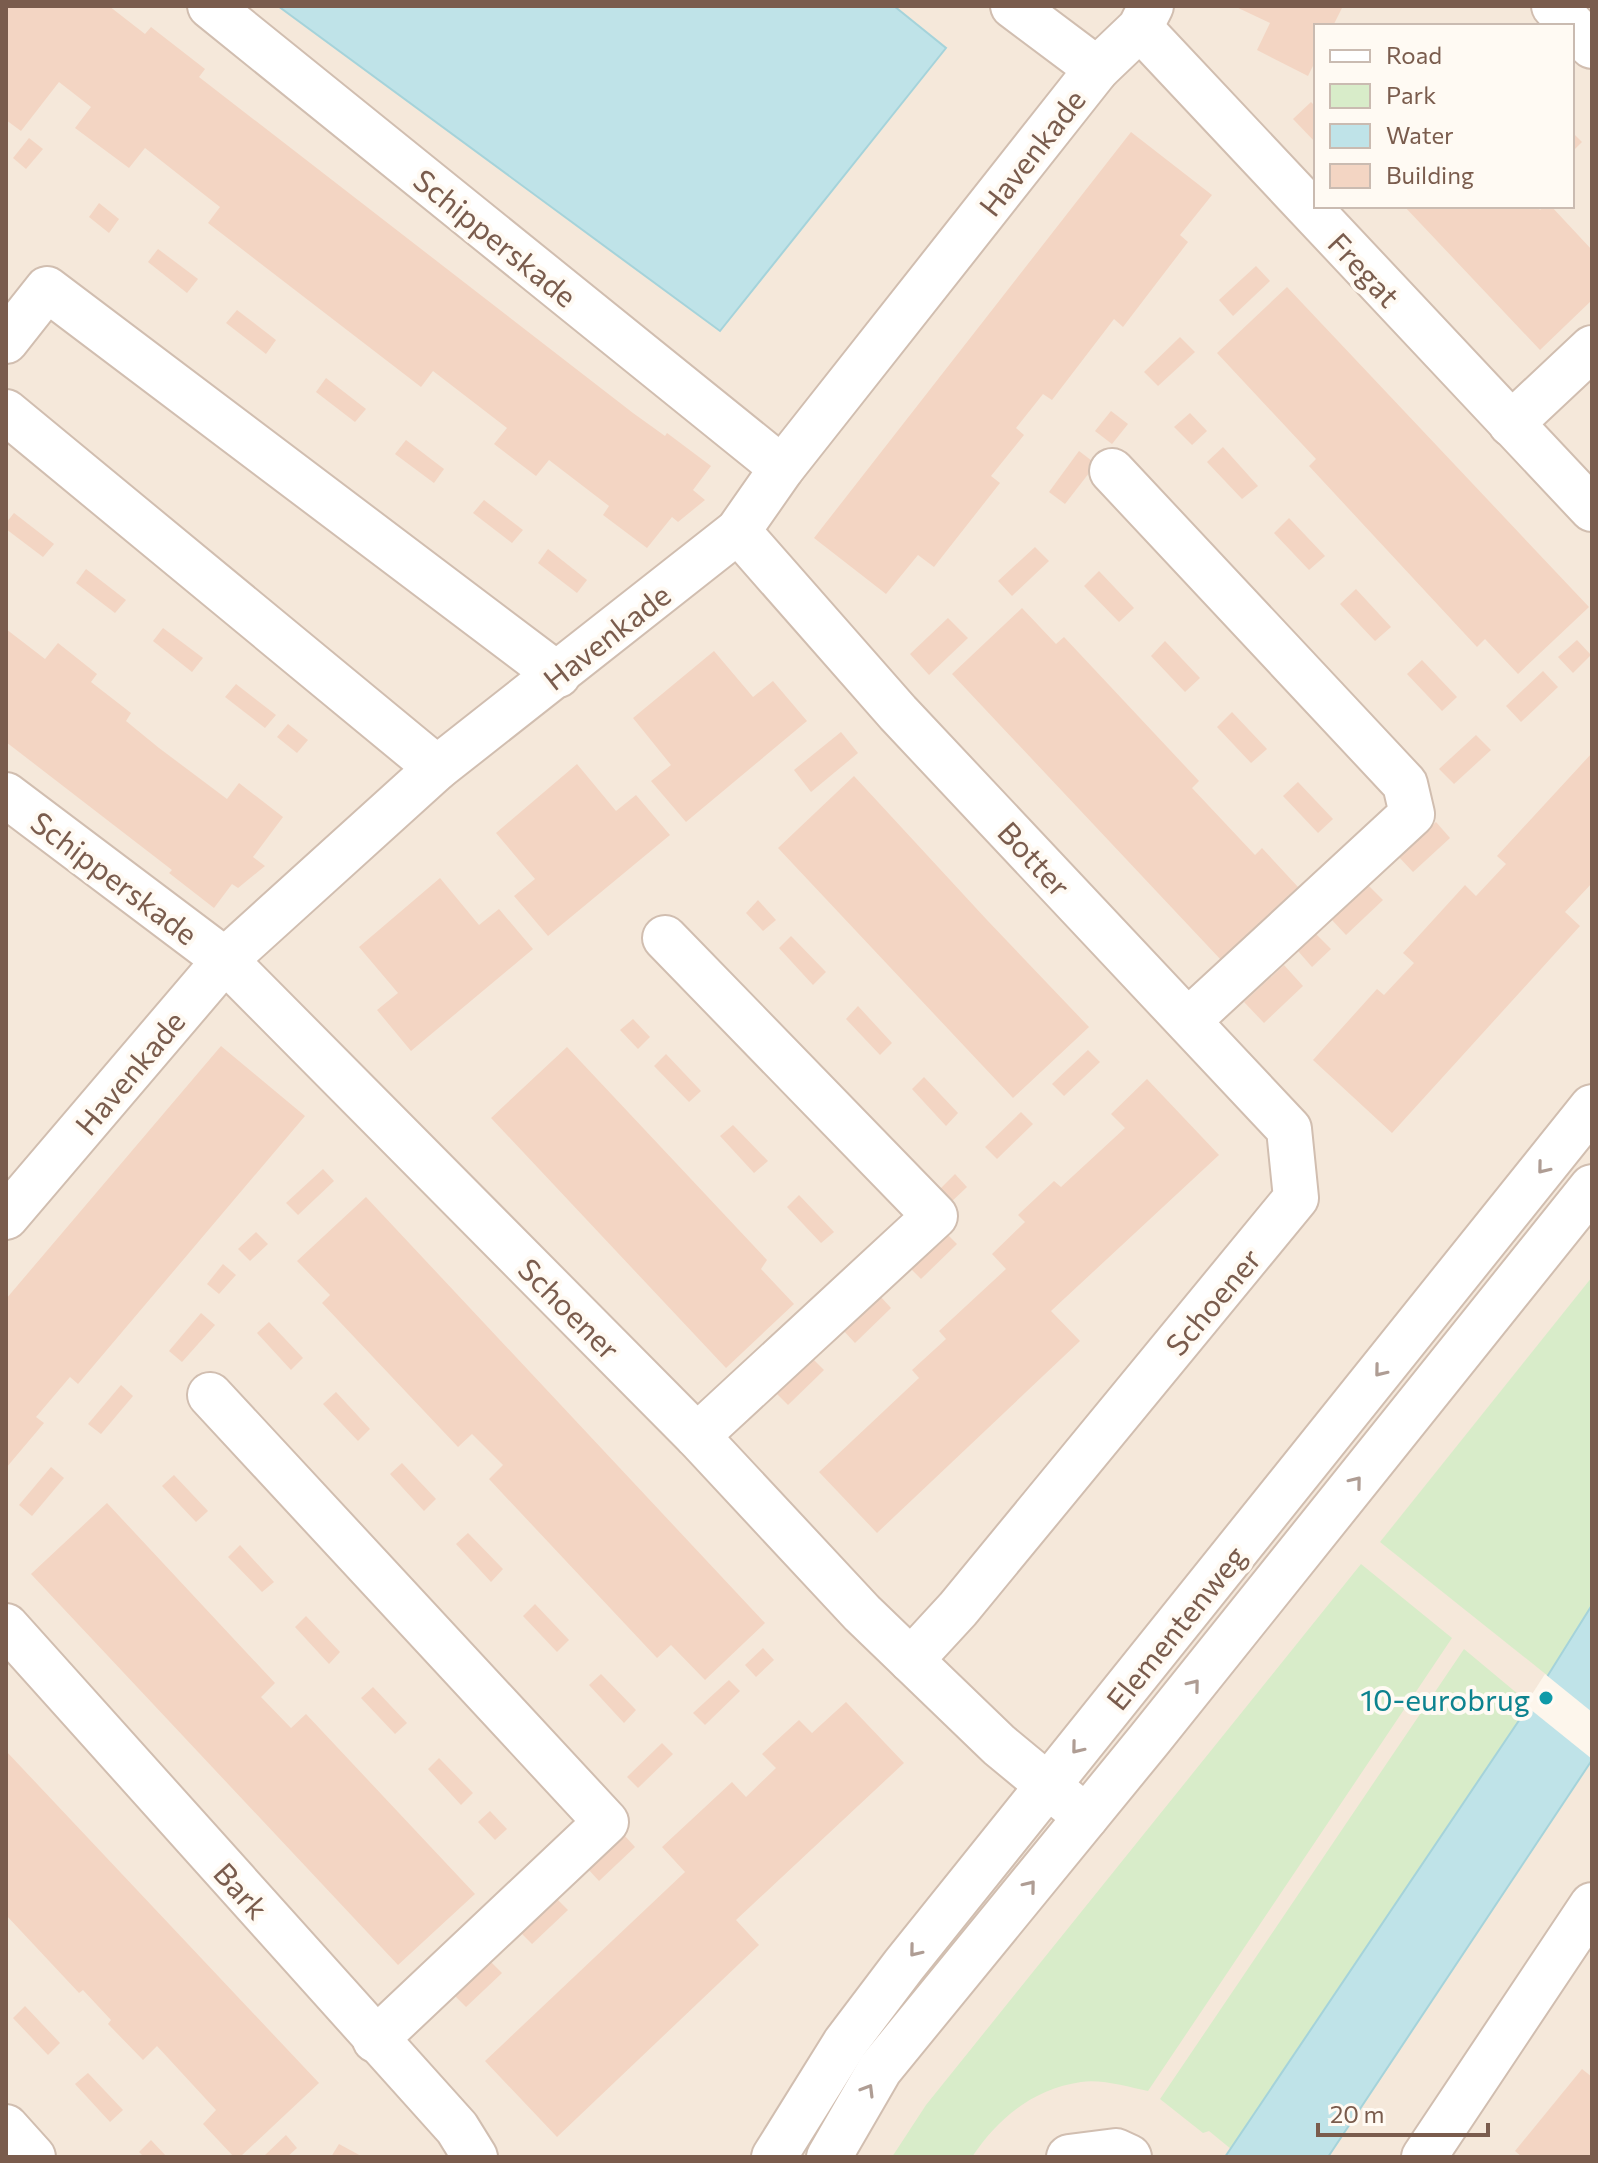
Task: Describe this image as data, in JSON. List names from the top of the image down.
{
  "streets": {
    "street": [
      "Havenkade",
      "Schipperskade",
      "Fregat",
      "Botter",
      "Schoener",
      "Elementenweg",
      "Bark"
    ]
  },
  "crossings": [
    ["Havenkade", "Schipperskade"],
    ["Havenkade", "Fregat"],
    ["Havenkade", "Botter"],
    ["Havenkade", "Schoener"],
    ["Schipperskade", "Schoener"],
    ["Botter", "Schoener"],
    ["Schoener", "Elementenweg"]
  ],
  "places": ["10-eurobrug"],
  "legend": [
    "Road",
    "Park",
    "Water",
    "Building"
  ],
  "scale_bar": "20 m"
}
